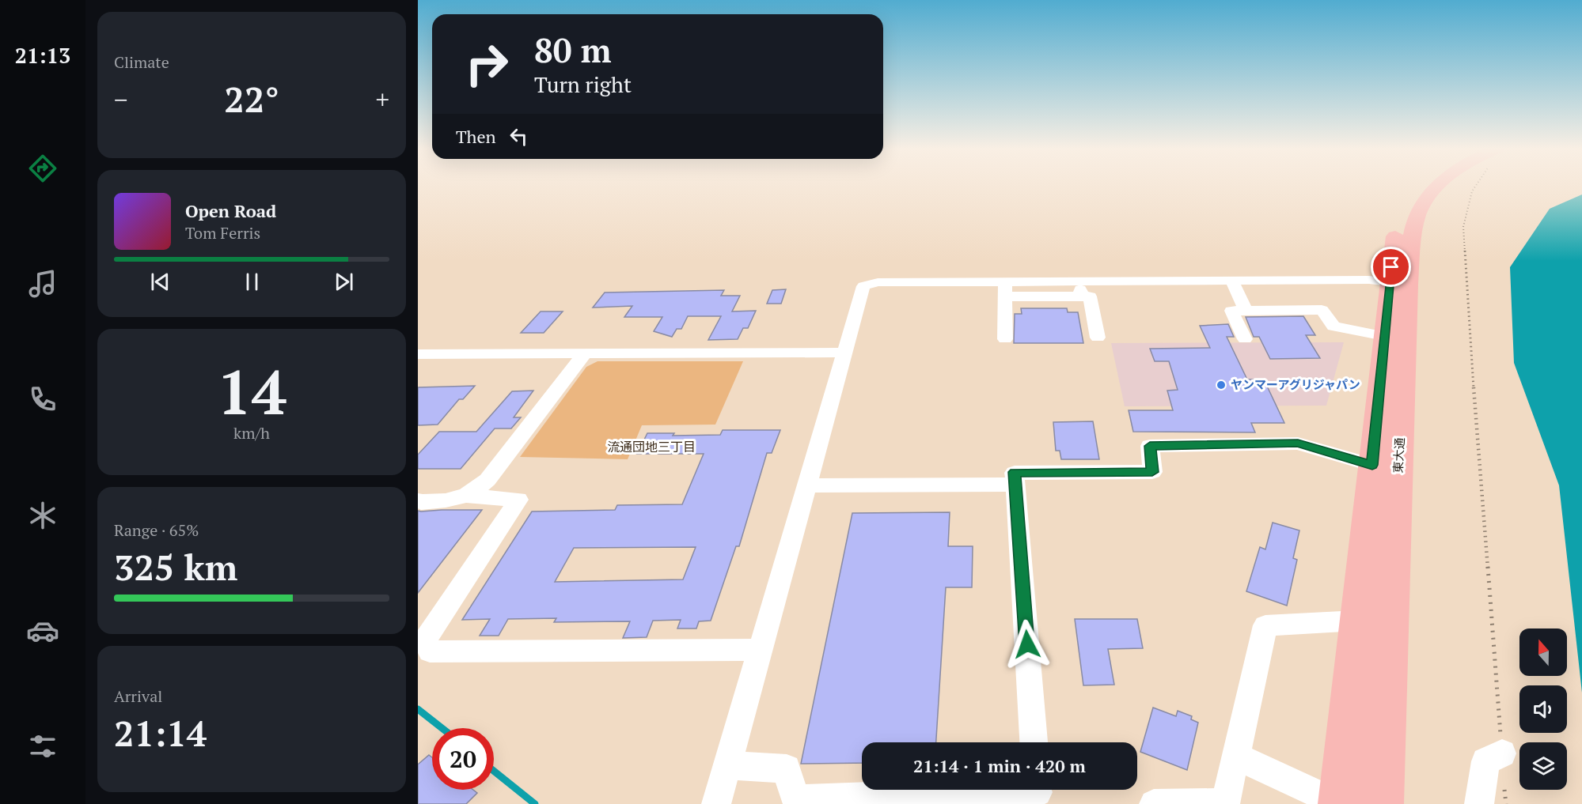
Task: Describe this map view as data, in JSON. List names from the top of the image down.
{
  "streets": {
    "highway": ["東大通"]
  },
  "districts": ["流通団地三丁目"],
  "places": ["ヤンマーアグリジャパン"],
  "north": "top",
  "page": {
    "tabs": "21:13",
    "tile": [
      "Climate",
      ["14", "km/h"],
      ["Range · 65%", "325 km"],
      ["Arrival", "21:14"]
    ],
    "turn": ["80 m", "Turn right"],
    "heat": ["−", "22°", "+"],
    "then": "Then",
    "song": ["Open Road", "Tom Ferris"],
    "limit": "20",
    "trip": "21:14 · 1 min · 420 m"
  }
}
